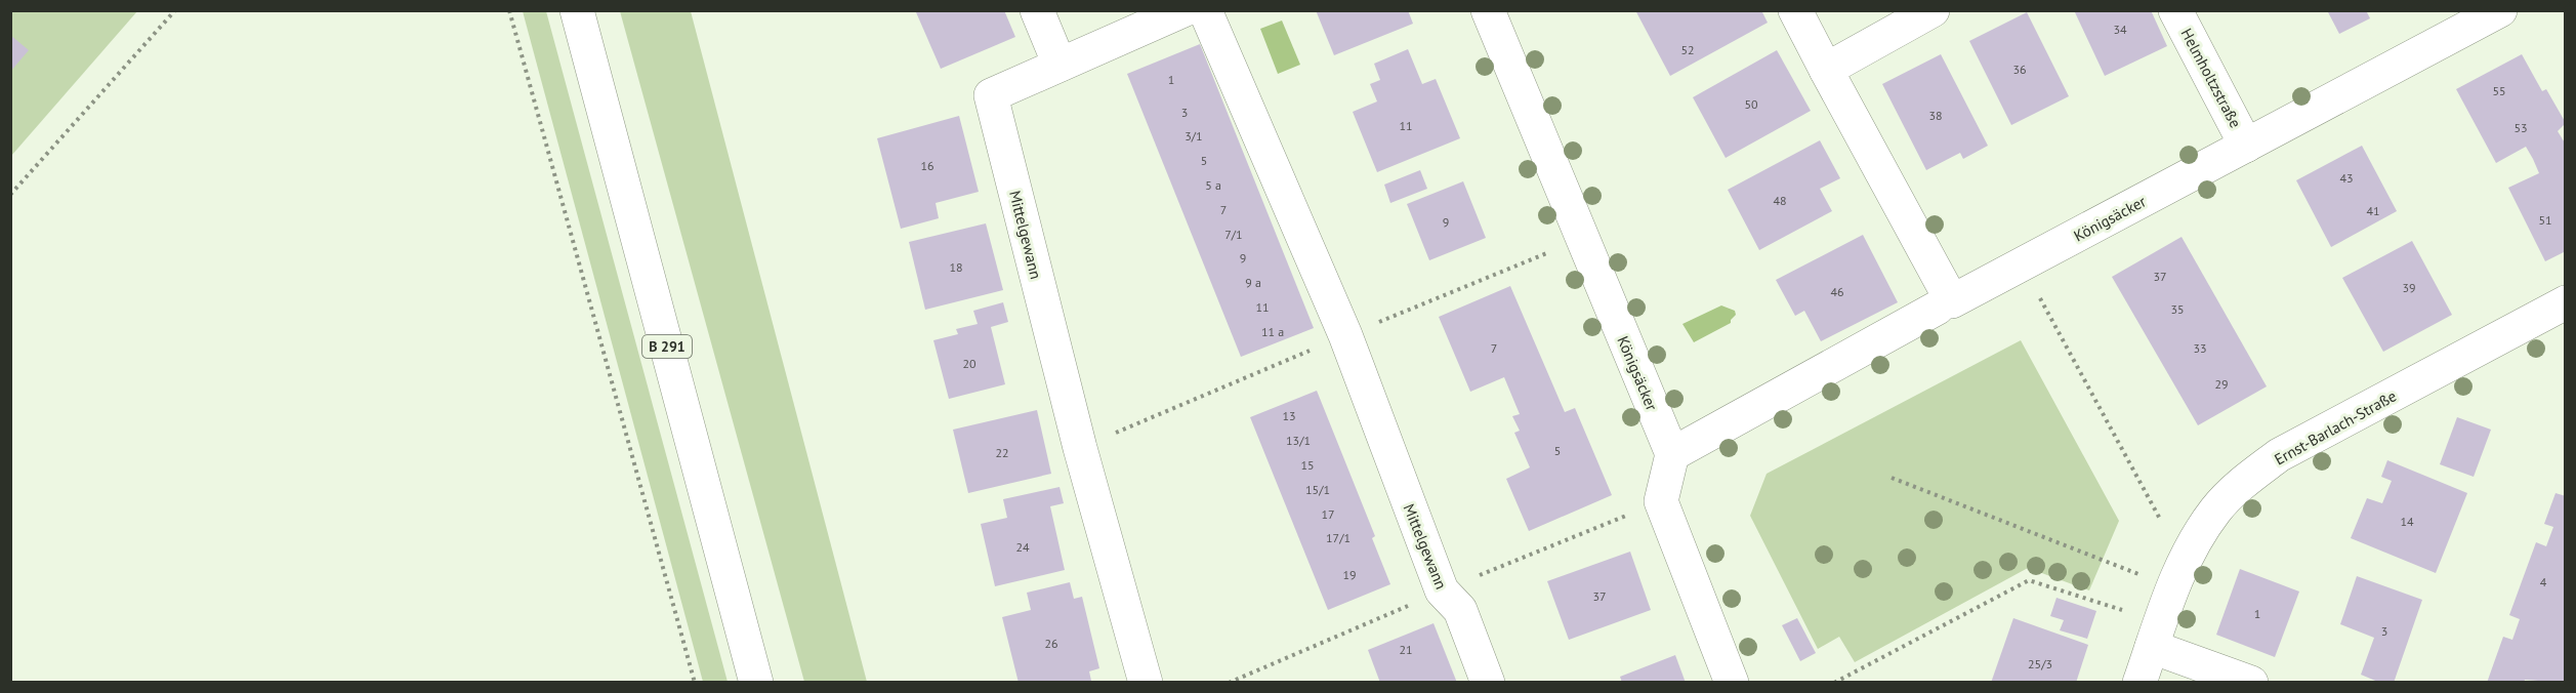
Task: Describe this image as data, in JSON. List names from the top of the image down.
{
  "streets": {
    "street": [
      "Helmholtzstraße",
      "Königsäcker",
      "Mittelgewann",
      "B 291",
      "Ernst-Barlach-Straße"
    ]
  },
  "crossings": [
    ["Helmholtzstraße", "Königsäcker"]
  ],
  "house_numbers": [
    "34",
    "52",
    "36",
    "1",
    "55",
    "50",
    "3",
    "38",
    "11",
    "53",
    "3/1",
    "5",
    "16",
    "43",
    "5 a",
    "48",
    "7",
    "41",
    "51",
    "9",
    "7/1",
    "9",
    "18",
    "37",
    "9 a",
    "39",
    "46",
    "11",
    "35",
    "11 a",
    "7",
    "33",
    "20",
    "29",
    "13",
    "13/1",
    "5",
    "22",
    "15",
    "15/1",
    "17",
    "14",
    "17/1",
    "24",
    "19",
    "4",
    "37",
    "1",
    "3",
    "26",
    "21",
    "25/3"
  ]
}
